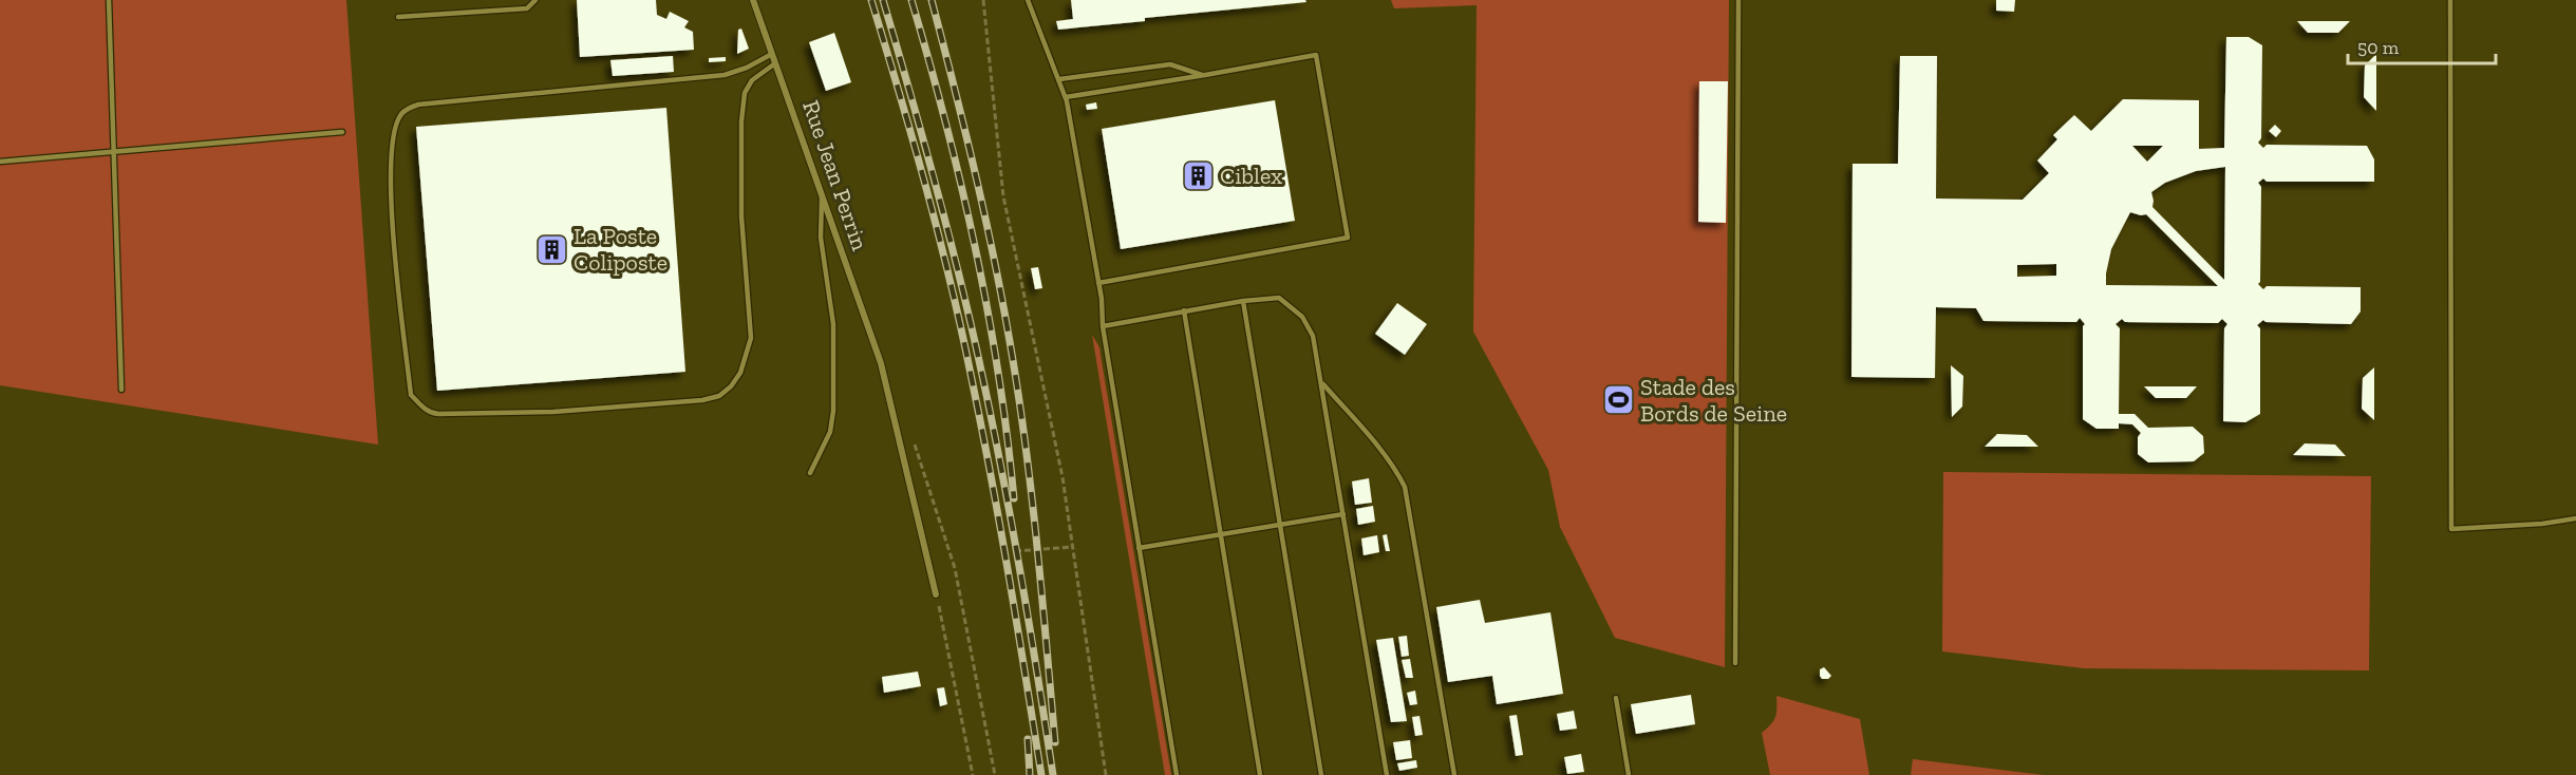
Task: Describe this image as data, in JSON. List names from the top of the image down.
{
  "streets": {
    "street": ["Rue Jean Perrin"]
  },
  "places": {
    "building": ["Ciblex", "La Poste Coliposte"],
    "sports": ["Stade des Bords de Seine"]
  },
  "scale_bar": "50 m"
}
